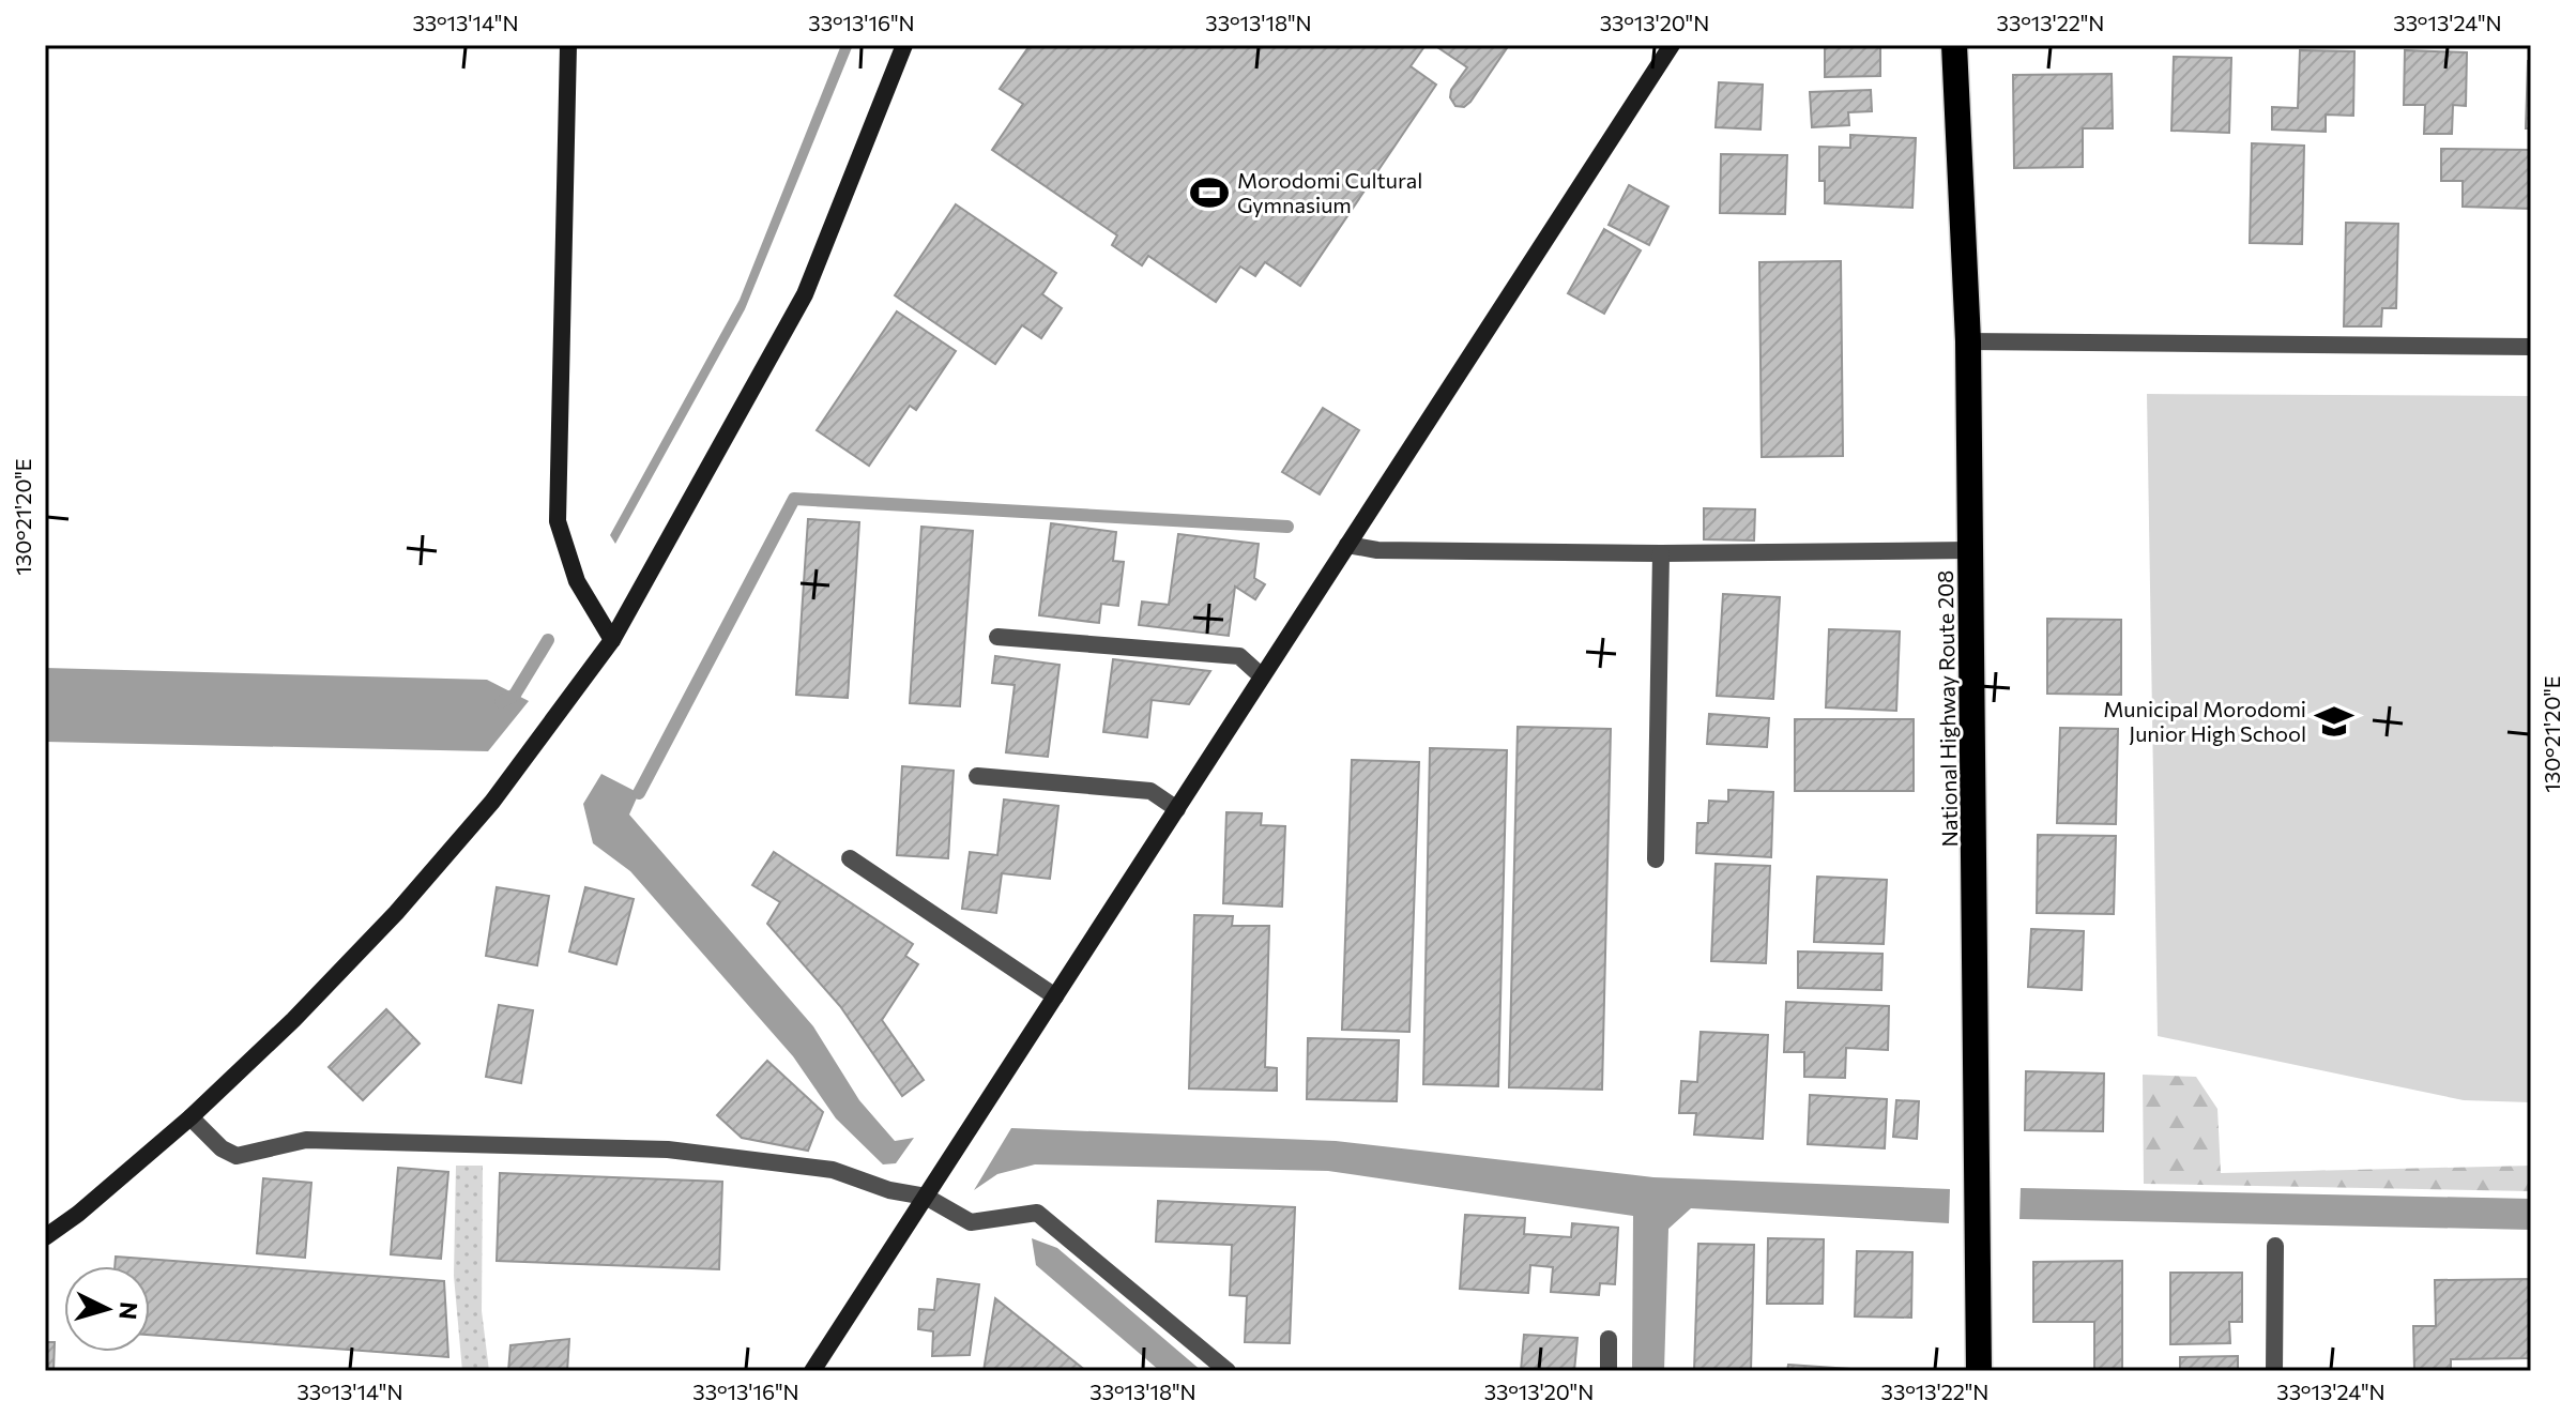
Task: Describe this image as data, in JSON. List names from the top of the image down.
{
  "streets": {
    "highway": ["National Highway Route 208"]
  },
  "places": {
    "sports": ["Morodomi Cultural Gymnasium"],
    "school or university": ["Municipal Morodomi Junior High School"]
  },
  "north": "right",
  "coordinates": [
    "33°13'14\"N",
    "33°13'16\"N",
    "33°13'18\"N",
    "33°13'20\"N",
    "33°13'22\"N",
    "33°13'24\"N",
    "130°21'20\"E"
  ]
}
